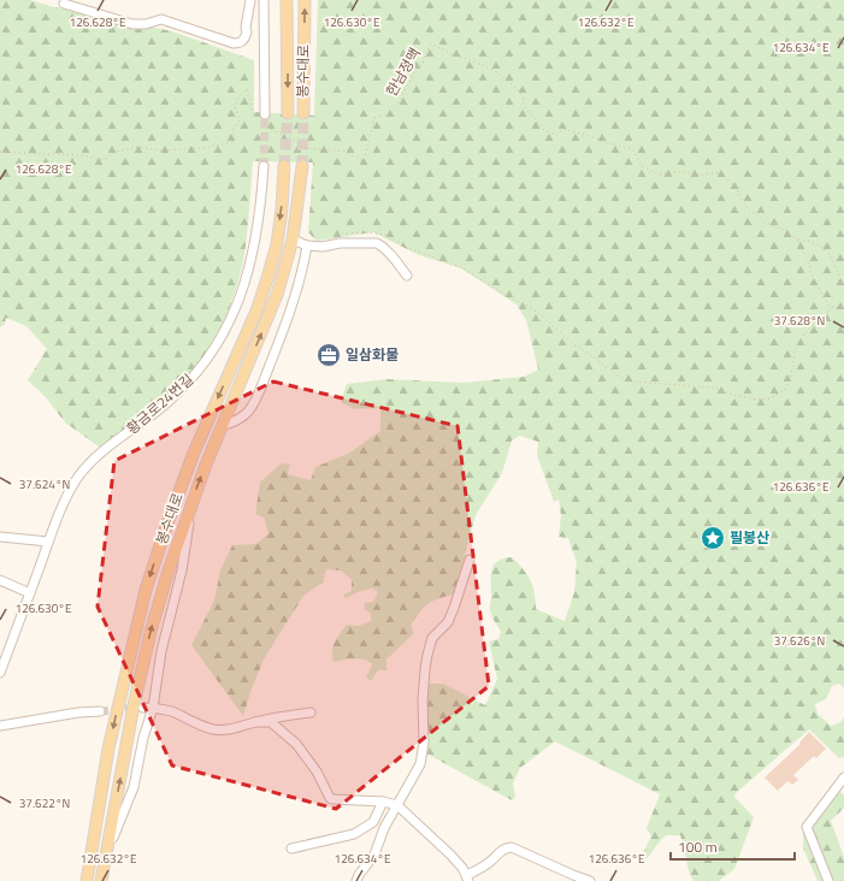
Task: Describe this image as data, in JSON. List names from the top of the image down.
{
  "streets": {
    "main road": ["봉수대로"],
    "street": ["황금로24번길"],
    "path": ["한남정맥"]
  },
  "places": {
    "office": ["일삼화물"],
    "place": ["필봉산"]
  },
  "scale_bar": "100 m",
  "coordinates": [
    "126.628°E",
    "126.630°E",
    "126.632°E",
    "126.634°E",
    "37.628°N",
    "37.624°N",
    "126.636°E",
    "37.626°N",
    "37.622°N"
  ]
}
